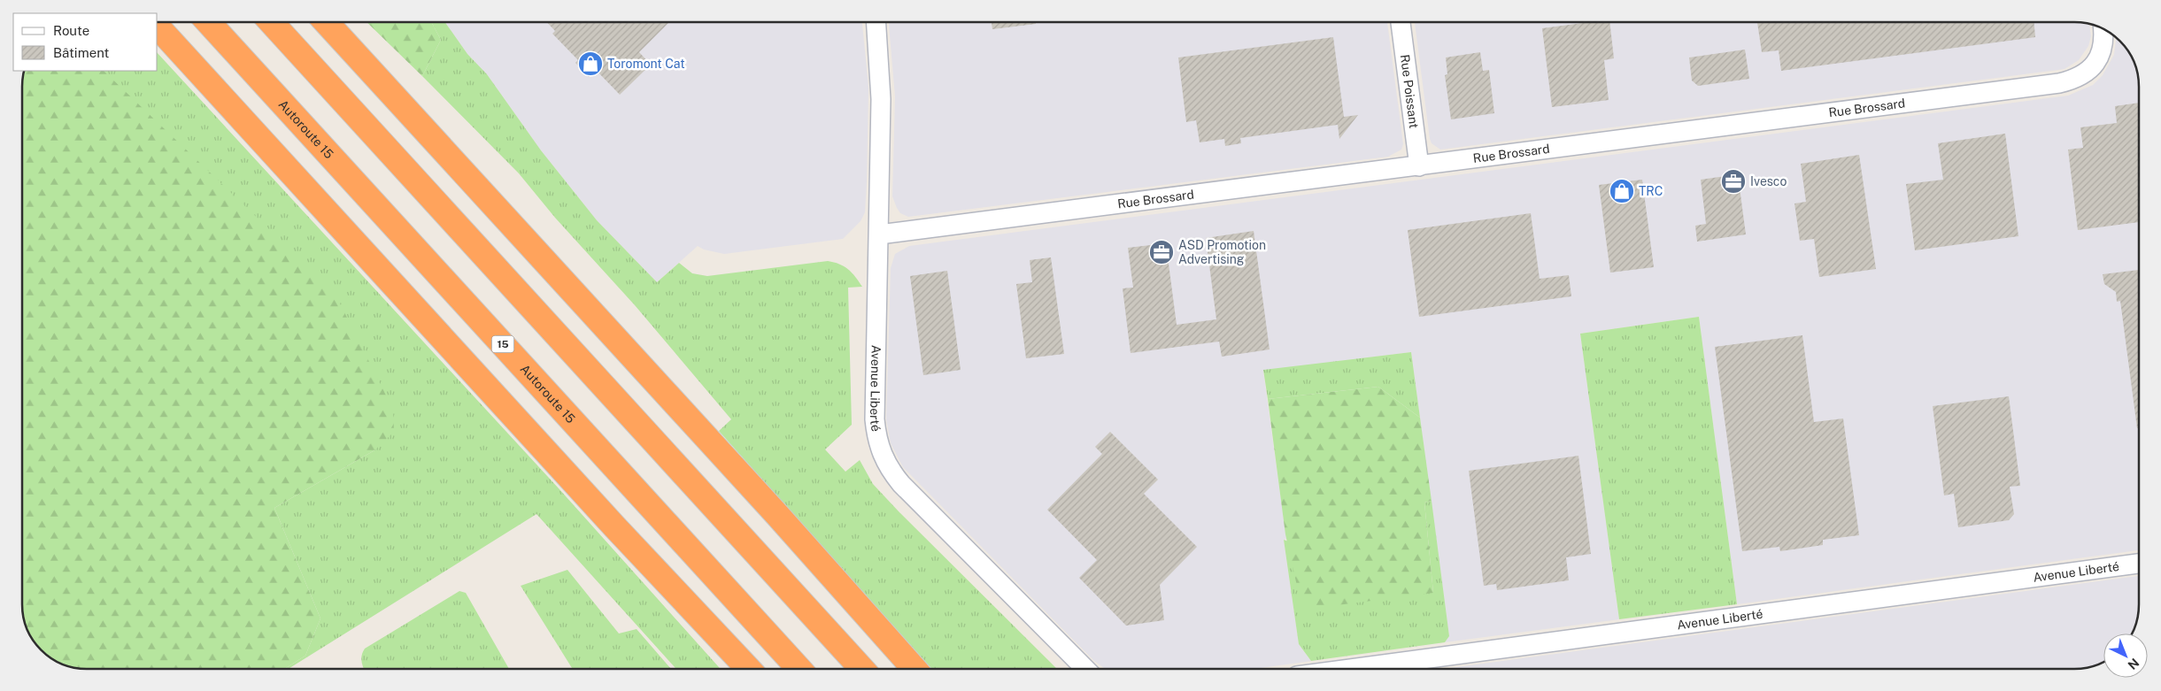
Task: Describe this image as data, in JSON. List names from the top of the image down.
{
  "streets": {
    "highway": ["Autoroute 15", "15"],
    "street": ["Rue Poissant", "Rue Brossard", "Avenue Liberté"]
  },
  "crossings": [
    ["Rue Poissant", "Rue Brossard"],
    ["Rue Brossard", "Avenue Liberté"]
  ],
  "places": {
    "shop": ["Toromont Cat", "TRC"],
    "office": ["Ivesco", "ASD Promotion Advertising"]
  },
  "legend": ["Route", "Bâtiment"],
  "north": "bottom right"
}
